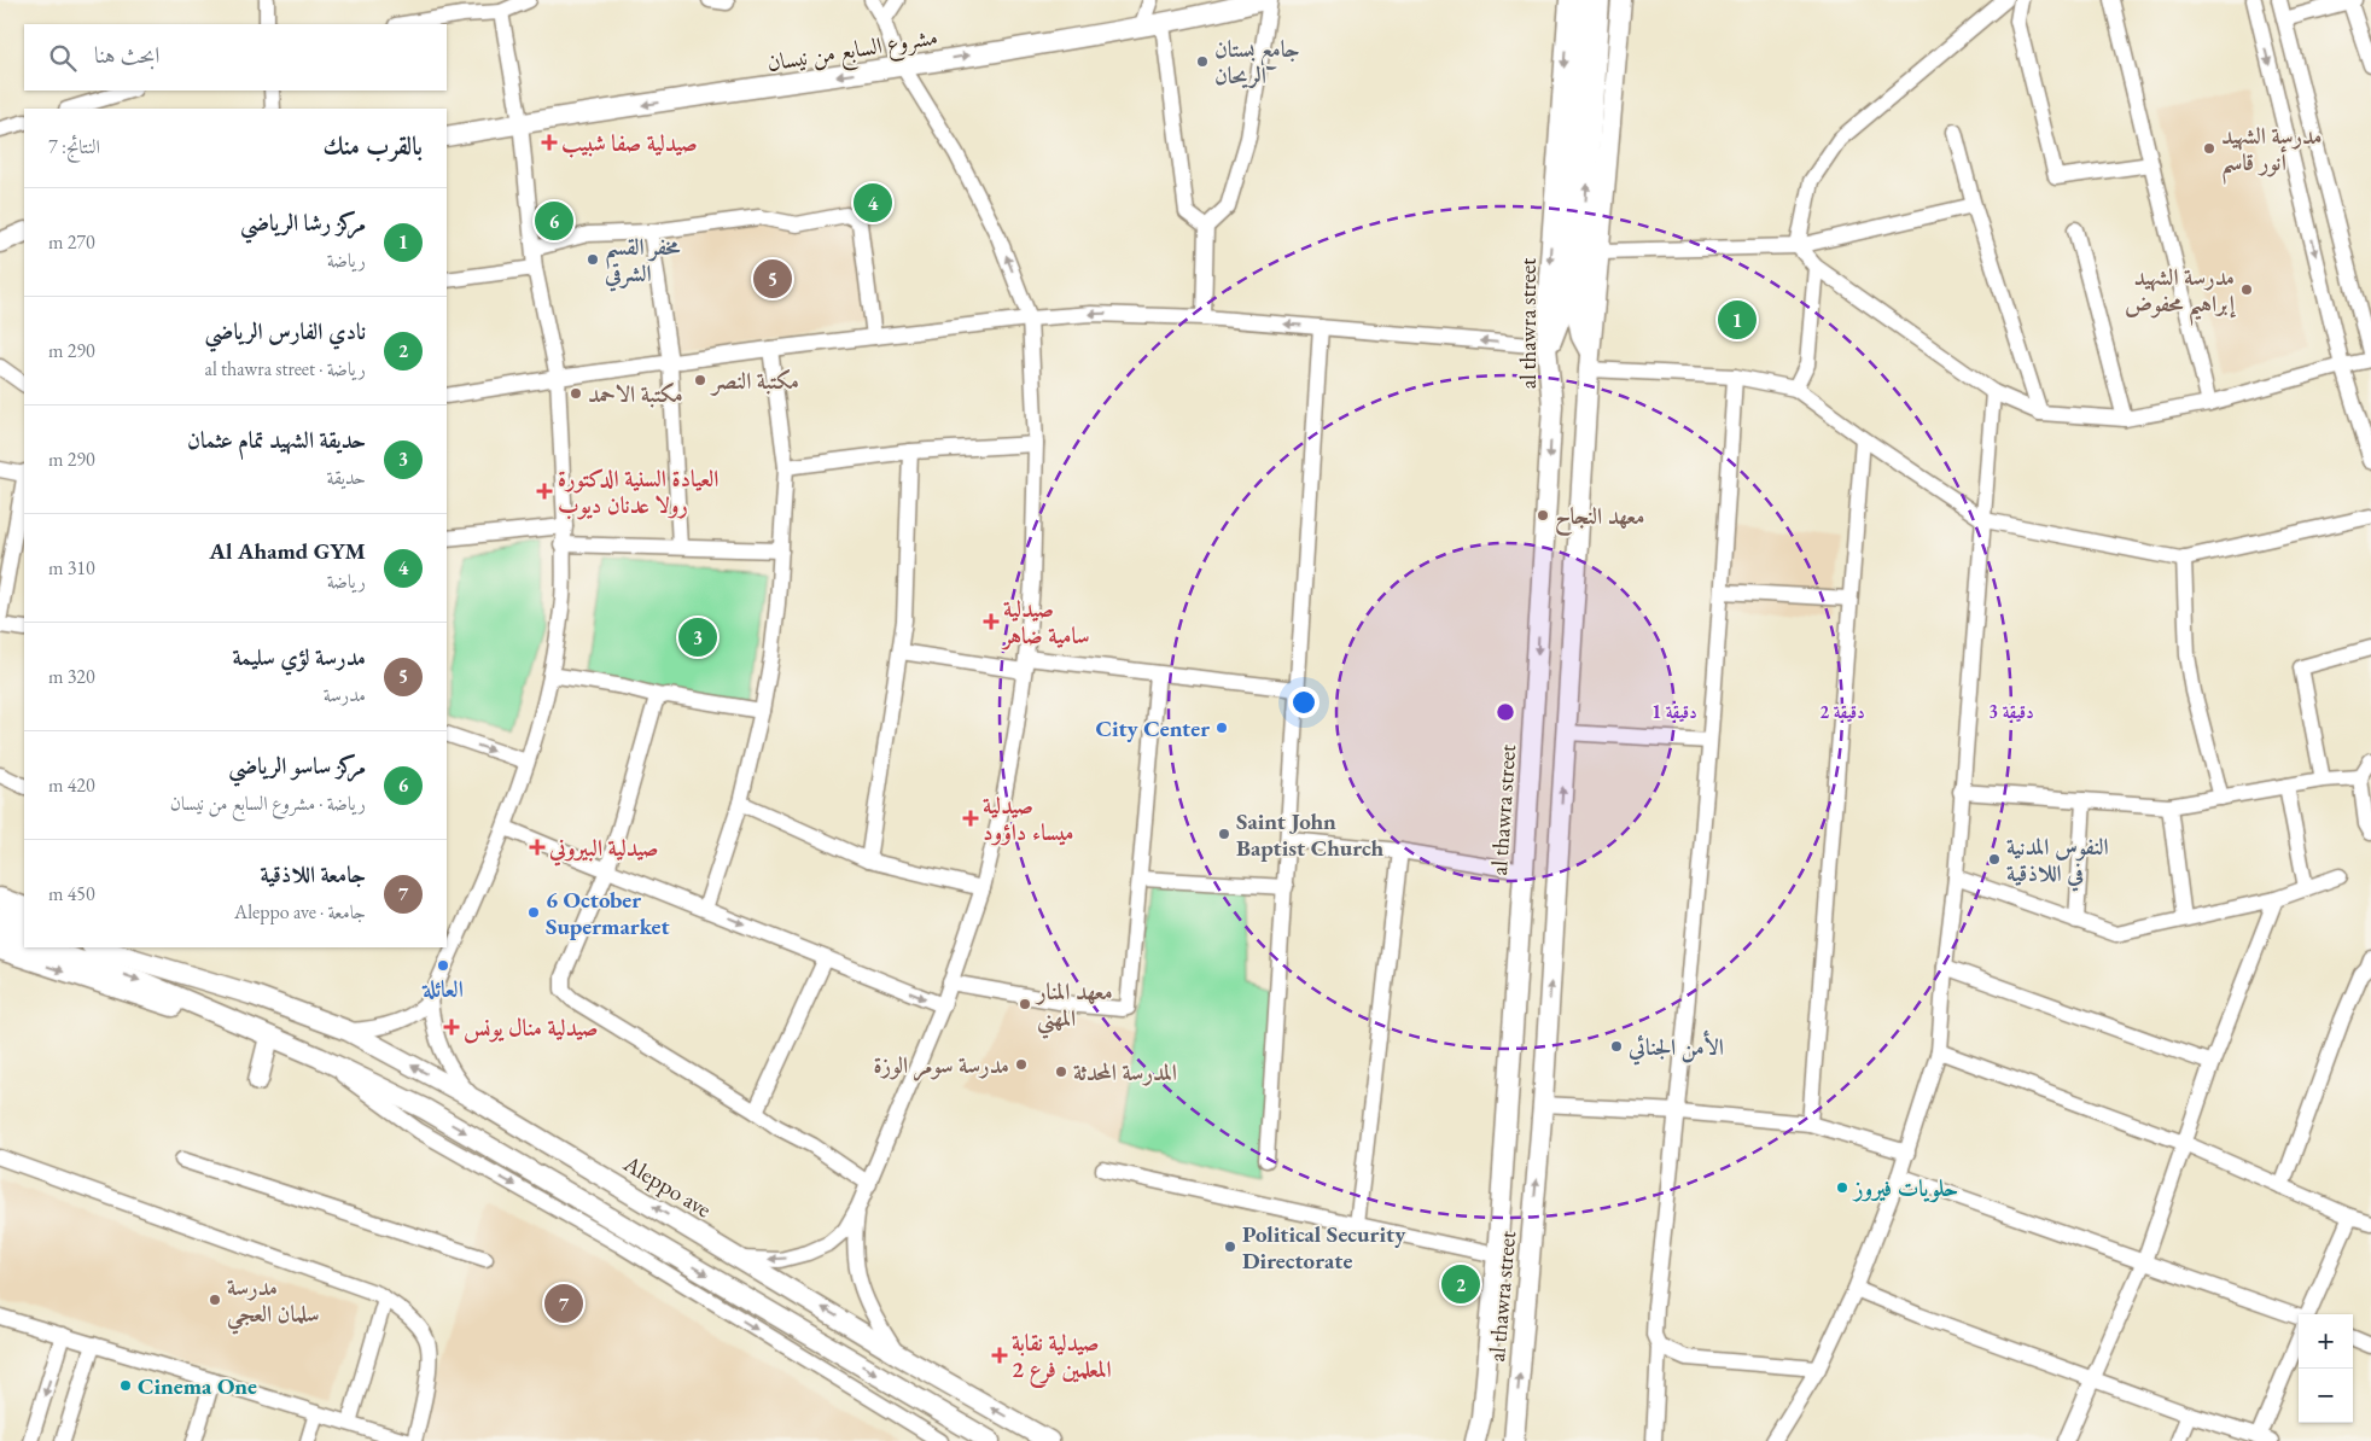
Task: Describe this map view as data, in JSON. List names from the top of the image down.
{
  "streets": {
    "main road": ["مشروع السابع من نيسان", "al thawra street", "Aleppo ave"]
  },
  "places": {
    "other": [
      "جامع بستان الريحان",
      "مدرسة الشهيد أنور قاسم",
      "مخفر القسم الشرقي",
      "مدرسة الشهيد إبراهيم محفوض",
      "مكتبة النصر",
      "مكتبة الاحمد",
      "معهد النجاح",
      "City Center",
      "Saint John Baptist Church",
      "النفوس المدنية في اللاذقية",
      "6 October Supermarket",
      "العائلة",
      "معهد المنار المهني",
      "الأمن الجنائي",
      "مدرسة سومر الوزة",
      "المدرسة المحدثة",
      "حلويات فيروز",
      "Political Security Directorate",
      "مدرسة سلمان العجي",
      "Cinema One"
    ],
    "health": [
      "صيدلية صفا شبيب",
      "العيادة السنية الدكتورة رولا عدنان ديوب",
      "صيدلية سامية ضاهر",
      "صيدلية ميساء داؤود",
      "صيدلية البيروني",
      "صيدلية منال يونس",
      "صيدلية نقابة المعلمين فرع 2"
    ]
  },
  "page": {
    "search": "ابحث هنا",
    "heading": ["بالقرب منك", "النتائج: 7"],
    "pins": [
      "4",
      "6",
      "5",
      "1",
      "3",
      "2",
      "7"
    ],
    "list": [
      {
        "mark": "1",
        "name": "مركز رشا الرياضي",
        "note": "رياضة",
        "value": "270 m"
      },
      {
        "mark": "2",
        "name": "نادي الفارس الرياضي",
        "note": "رياضة · al thawra street",
        "value": "290 m"
      },
      {
        "mark": "3",
        "name": "حديقة الشهيد تمام عثمان",
        "note": "حديقة",
        "value": "290 m"
      },
      {
        "mark": "4",
        "name": "Al Ahamd GYM",
        "note": "رياضة",
        "value": "310 m"
      },
      {
        "mark": "5",
        "name": "مدرسة لؤي سليمة",
        "note": "مدرسة",
        "value": "320 m"
      },
      {
        "mark": "6",
        "name": "مركز ساسو الرياضي",
        "note": "رياضة · مشروع السابع من نيسان",
        "value": "420 m"
      },
      {
        "mark": "7",
        "name": "جامعة اللاذقية",
        "note": "جامعة · Aleppo ave",
        "value": "450 m"
      }
    ],
    "map_buttons": ["+", "−"]
  },
  "rings": ["1 دقيقة", "2 دقيقة", "3 دقيقة"]
}
